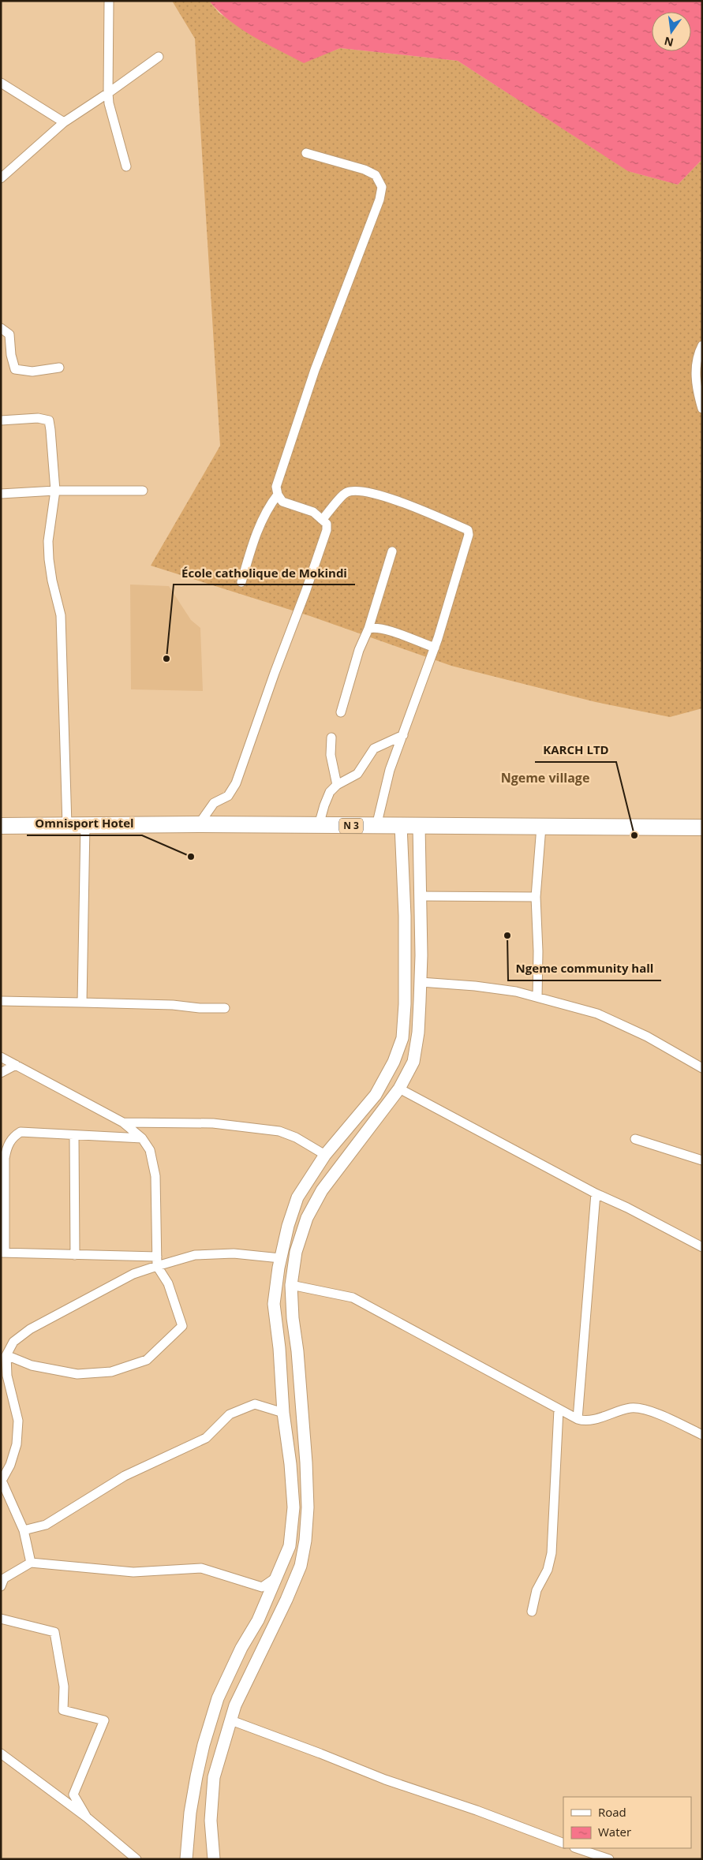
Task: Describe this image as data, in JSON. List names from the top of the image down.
{
  "streets": {
    "highway": ["N 3"]
  },
  "districts": ["Ngeme village"],
  "places": [
    "École catholique de Mokindi",
    "KARCH LTD",
    "Omnisport Hotel",
    "Ngeme community hall"
  ],
  "legend": ["Road", "Water"],
  "north": "bottom"
}
